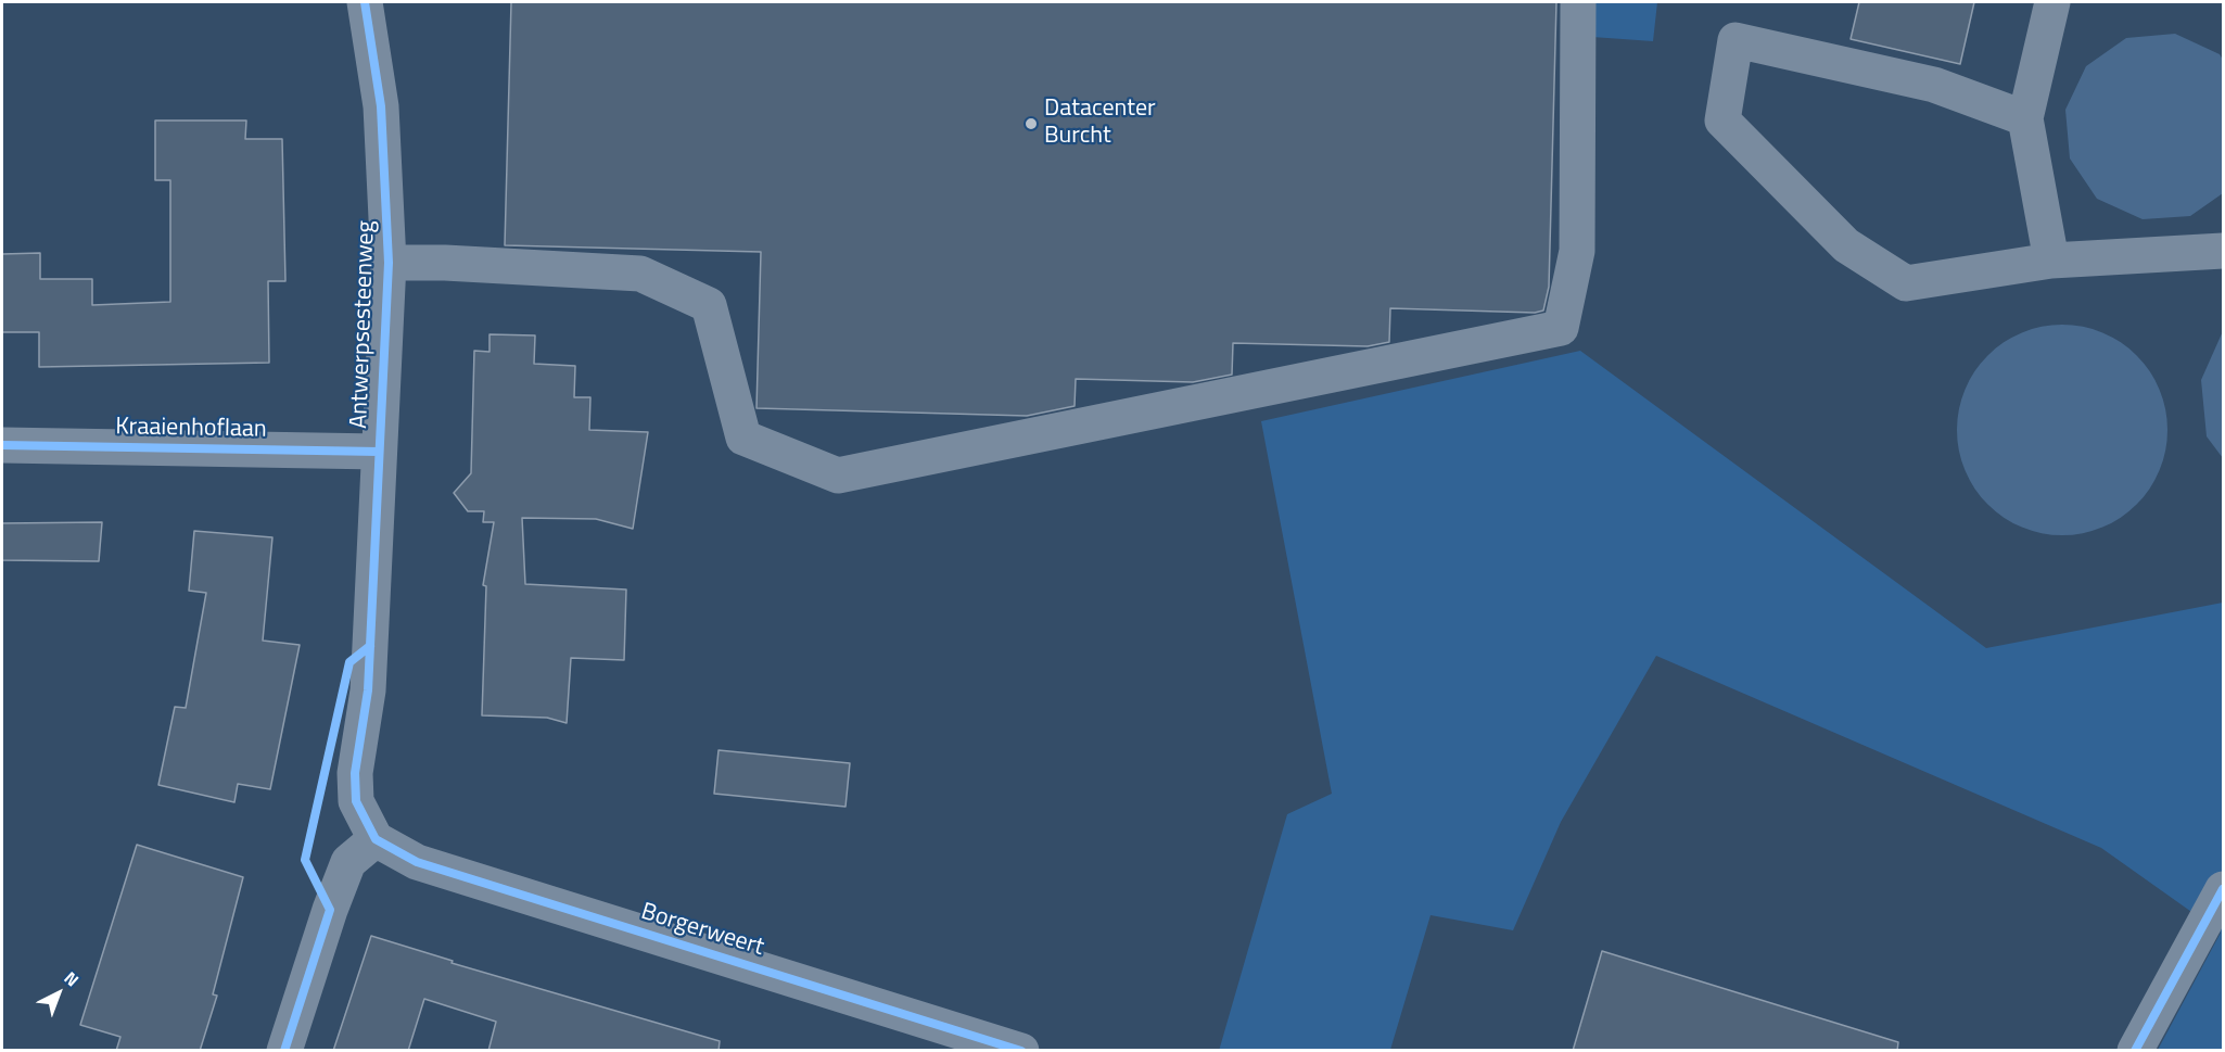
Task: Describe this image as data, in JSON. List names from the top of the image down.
{
  "streets": {
    "street": ["Antwerpsesteenweg", "Kraaienhoflaan", "Borgerweert"]
  },
  "crossings": [
    ["Antwerpsesteenweg", "Kraaienhoflaan"],
    ["Antwerpsesteenweg", "Borgerweert"]
  ],
  "places": ["Datacenter Burcht"],
  "north": "top right"
}
